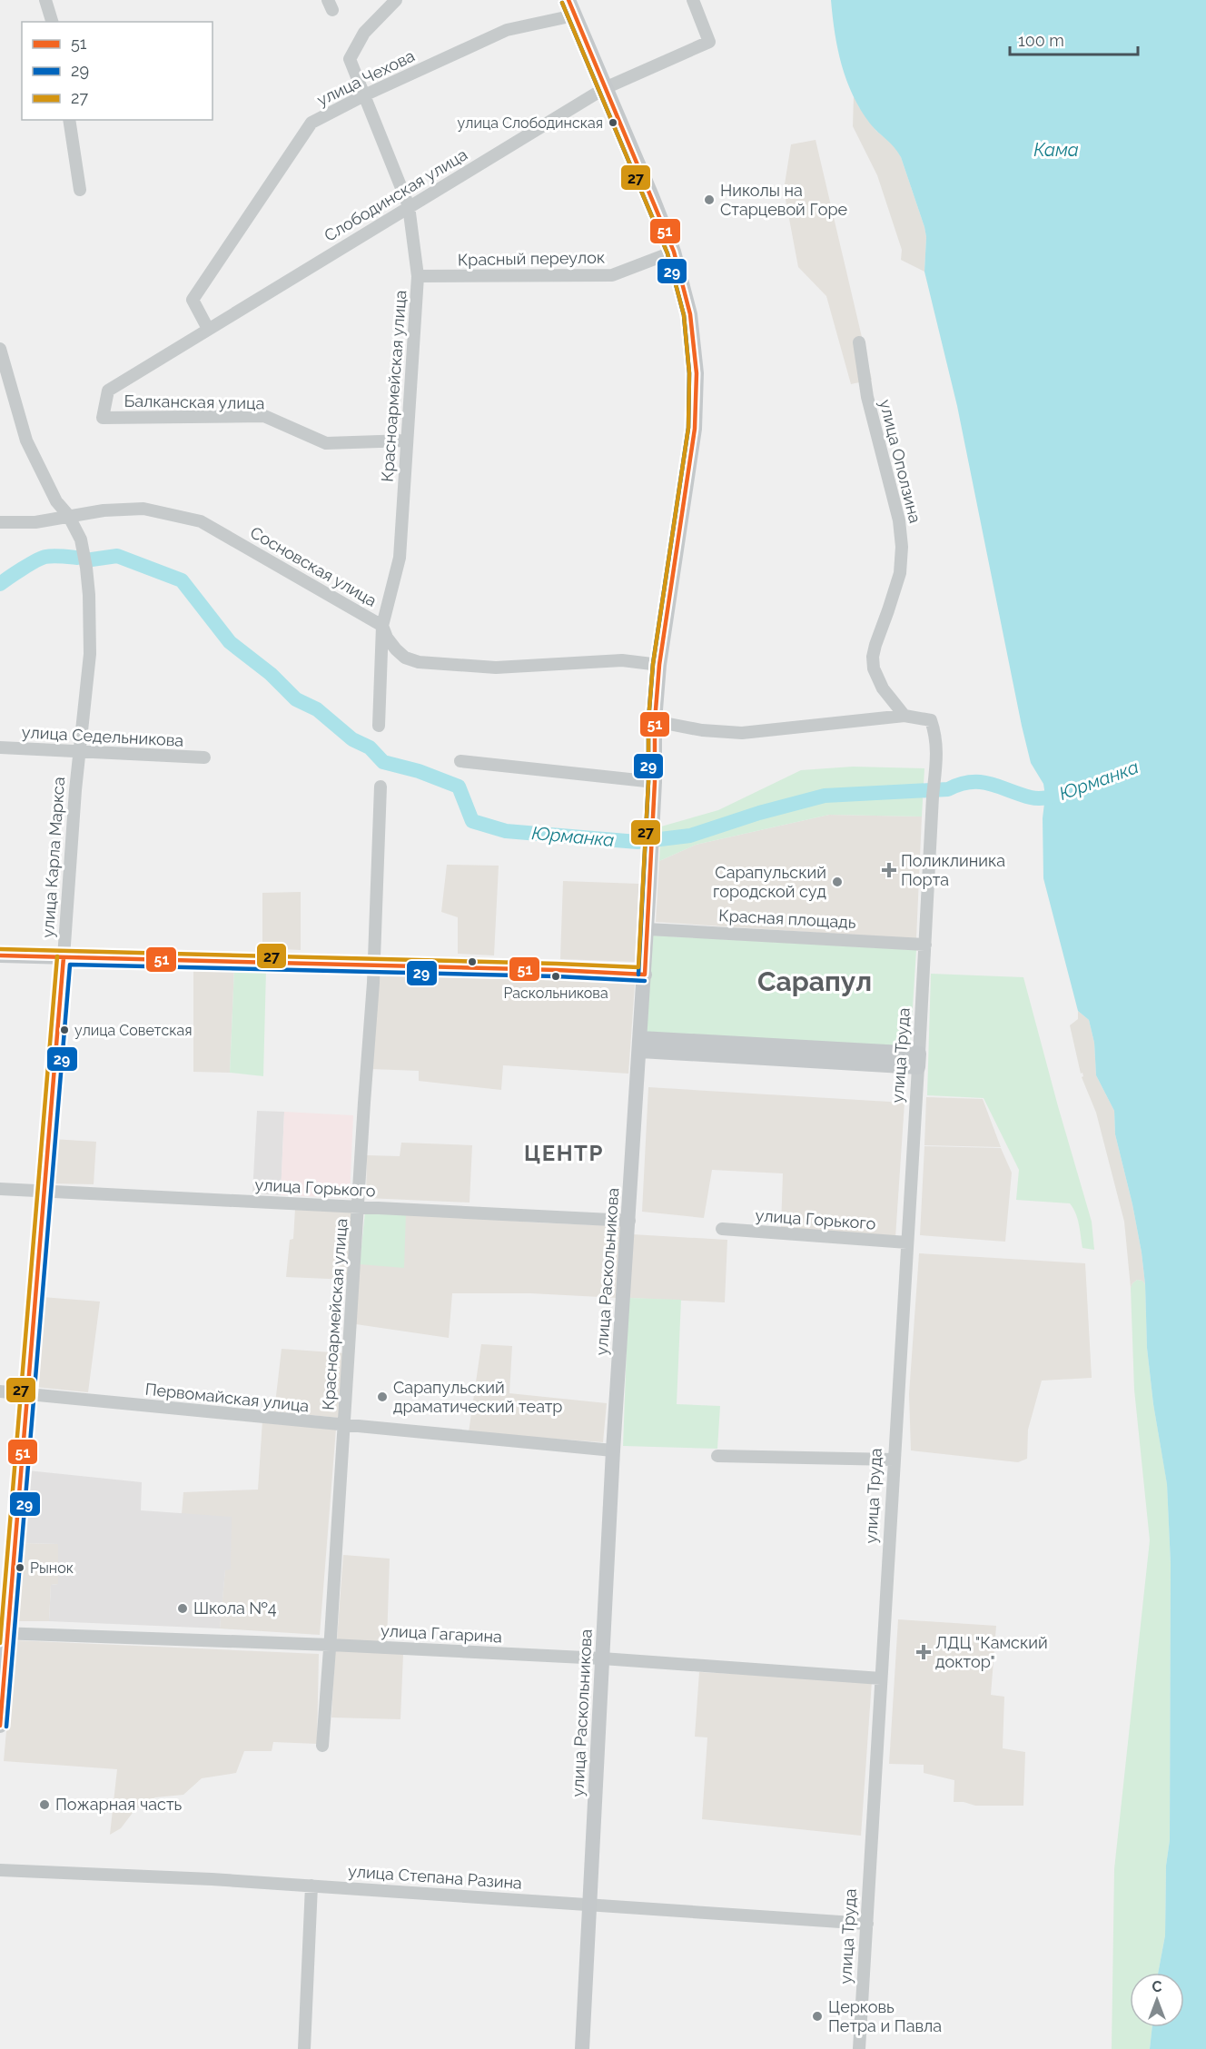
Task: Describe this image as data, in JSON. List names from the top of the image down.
{
  "streets": {
    "main road": ["улица Карла Маркса", "улица Раскольникова"],
    "street": [
      "улица Чехова",
      "Слободинская улица",
      "Красный переулок",
      "Красноармейская улица",
      "Балканская улица",
      "улица Оползина",
      "Сосновская улица",
      "улица Седельникова",
      "Красная площадь",
      "улица Труда",
      "улица Горького",
      "Первомайская улица",
      "улица Гагарина",
      "улица Степана Разина"
    ]
  },
  "crossings": [
    ["улица Чехова", "Слободинская улица"],
    ["улица Чехова", "Красноармейская улица"],
    ["улица Чехова", "улица Раскольникова"],
    ["Слободинская улица", "Красноармейская улица"],
    ["Слободинская улица", "Балканская улица"],
    ["Слободинская улица", "улица Раскольникова"],
    ["Красный переулок", "Красноармейская улица"],
    ["Красный переулок", "улица Раскольникова"],
    ["Красноармейская улица", "Балканская улица"],
    ["Красноармейская улица", "Сосновская улица"],
    ["Красноармейская улица", "улица Горького"],
    ["Красноармейская улица", "Первомайская улица"],
    ["Красноармейская улица", "улица Гагарина"],
    ["Сосновская улица", "улица Карла Маркса"],
    ["Сосновская улица", "улица Раскольникова"],
    ["улица Седельникова", "улица Карла Маркса"],
    ["улица Карла Маркса", "улица Горького"],
    ["улица Карла Маркса", "Первомайская улица"],
    ["улица Карла Маркса", "улица Гагарина"],
    ["Красная площадь", "улица Труда"],
    ["Красная площадь", "улица Раскольникова"],
    ["улица Труда", "улица Горького"],
    ["улица Труда", "улица Гагарина"],
    ["улица Труда", "улица Степана Разина"],
    ["улица Горького", "улица Раскольникова"],
    ["улица Раскольникова", "Первомайская улица"],
    ["улица Раскольникова", "улица Гагарина"],
    ["улица Раскольникова", "улица Степана Разина"]
  ],
  "districts": ["Сарапул", "ЦЕНТР"],
  "water": ["Кама", "Юрманка"],
  "places": {
    "other": [
      "улица Слободинская",
      "Николы на Старцевой Горе",
      "Сарапульский городской суд",
      "Раскольникова",
      "улица Советская",
      "Сарапульский драматический театр",
      "Рынок",
      "Школа №4",
      "Пожарная часть",
      "Церковь Петра и Павла"
    ],
    "health": ["Поликлиника Порта", "ЛДЦ \"Камский доктор\""]
  },
  "lines": ["transit line 51", "transit line 29", "transit line 27"],
  "legend": ["51", "29", "27"],
  "scale_bar": "100 m",
  "north": "top"
}
